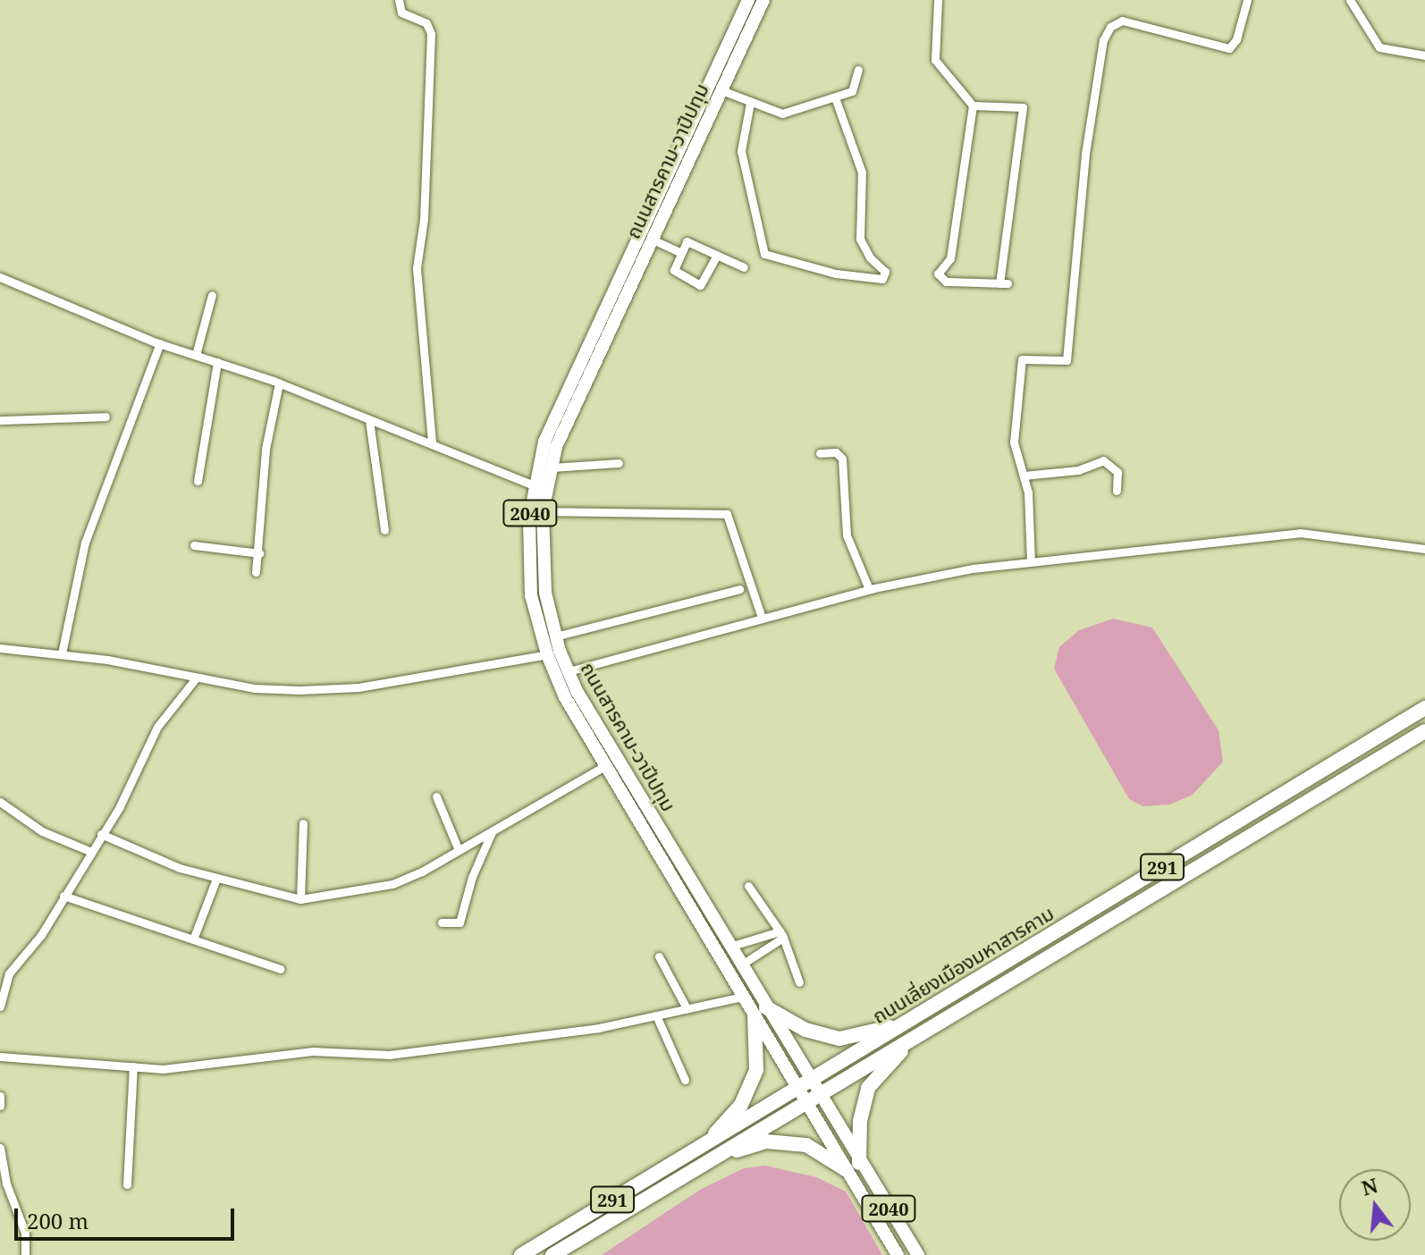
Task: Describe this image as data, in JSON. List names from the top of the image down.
{
  "streets": {
    "highway": ["291", "ถนนเลี่ยงเมืองมหาสารคาม"],
    "main road": ["ถนนสารคาม-วาปีปทุม", "2040"]
  },
  "crossings": [
    ["ถนนสารคาม-วาปีปทุม", "ถนนเลี่ยงเมืองมหาสารคาม"]
  ],
  "scale_bar": "200 m",
  "north": "top"
}
